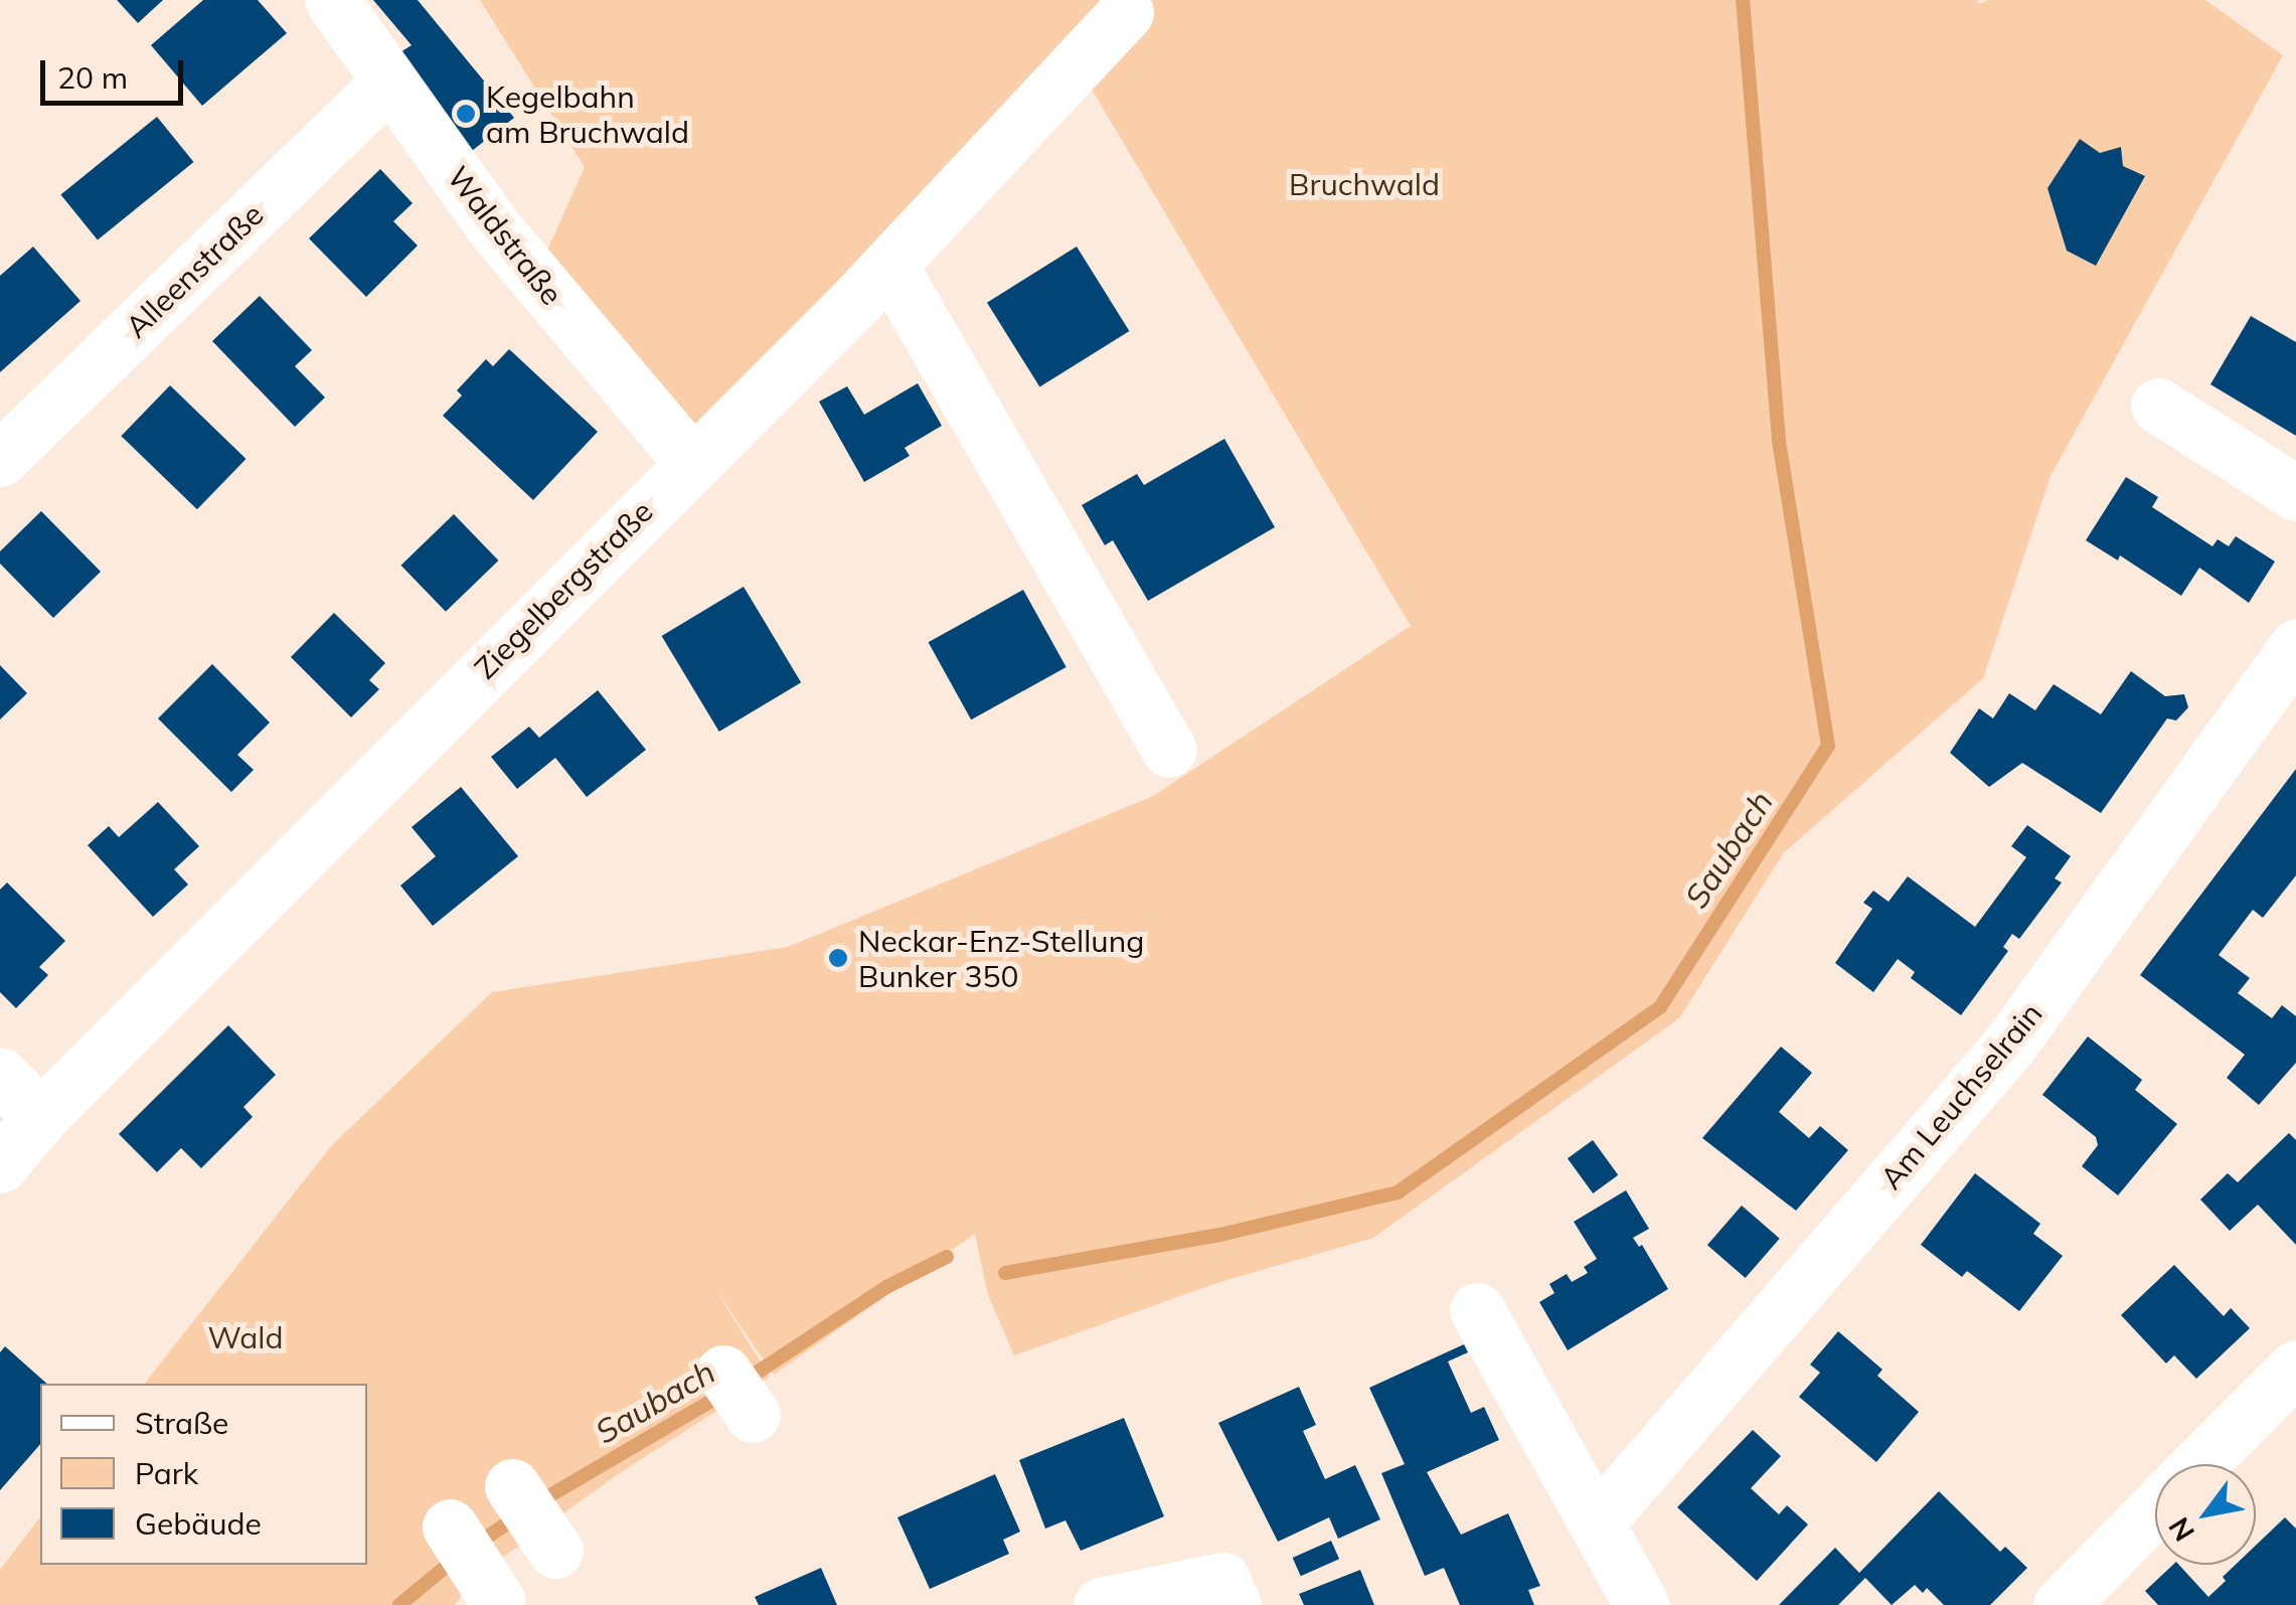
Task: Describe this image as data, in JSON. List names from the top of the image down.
{
  "streets": {
    "street": [
      "Waldstraße",
      "Alleenstraße",
      "Ziegelbergstraße",
      "Am Leuchselrain"
    ]
  },
  "crossings": [
    ["Waldstraße", "Alleenstraße"],
    ["Waldstraße", "Ziegelbergstraße"]
  ],
  "water": ["Saubach"],
  "parks": ["Bruchwald", "Wald"],
  "places": ["Kegelbahn am Bruchwald", "Neckar-Enz-Stellung Bunker 350"],
  "legend": ["Straße", "Park", "Gebäude"],
  "scale_bar": "20 m",
  "north": "bottom left"
}
